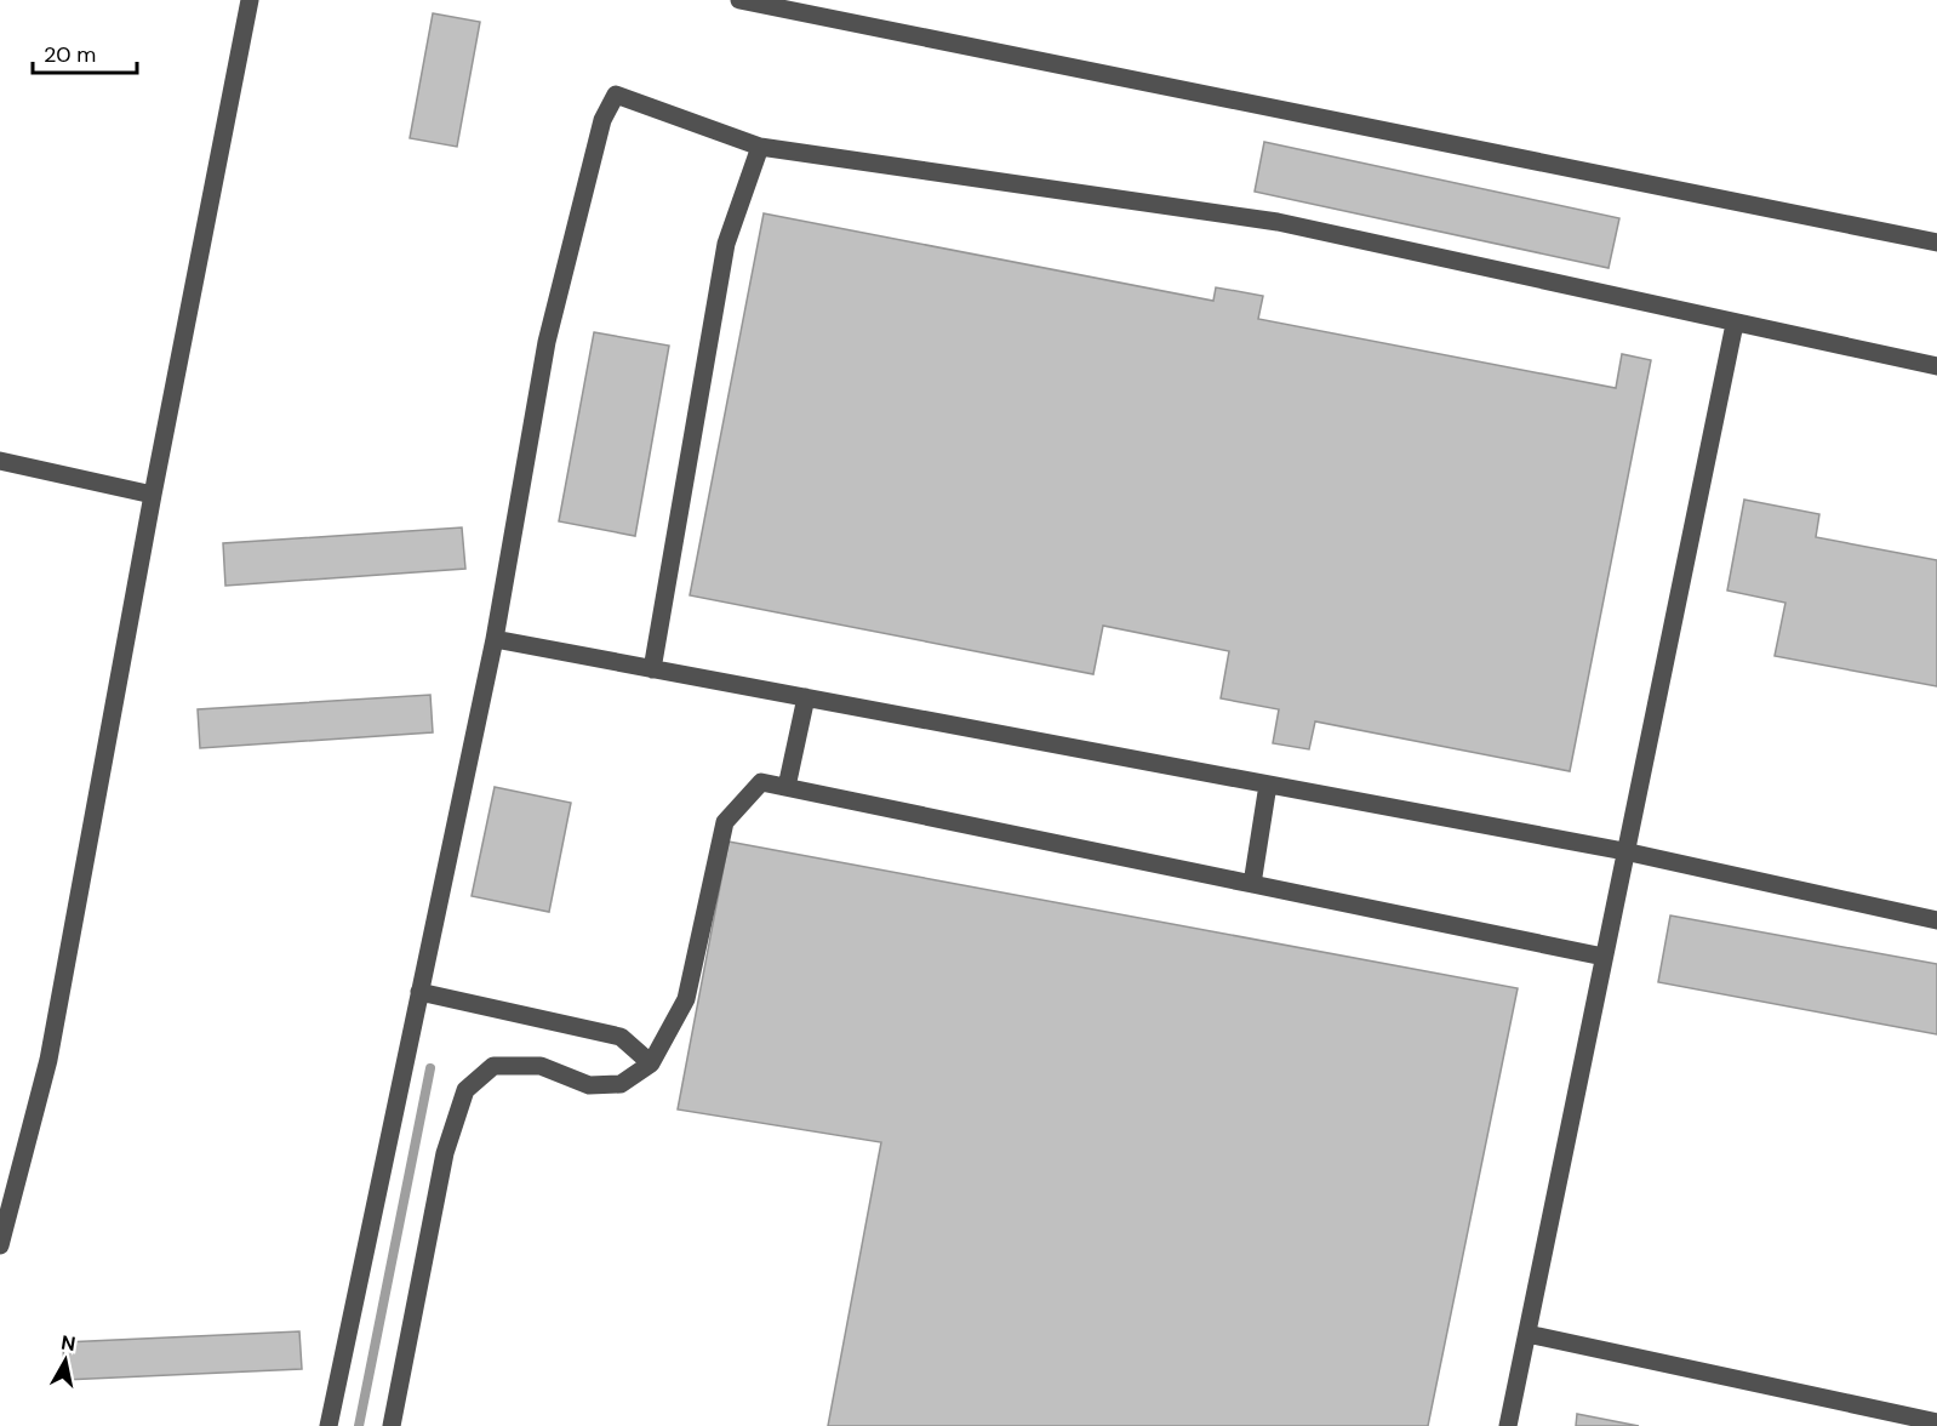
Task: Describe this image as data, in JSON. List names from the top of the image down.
{
  "scale_bar": "20 m",
  "north": "top"
}
